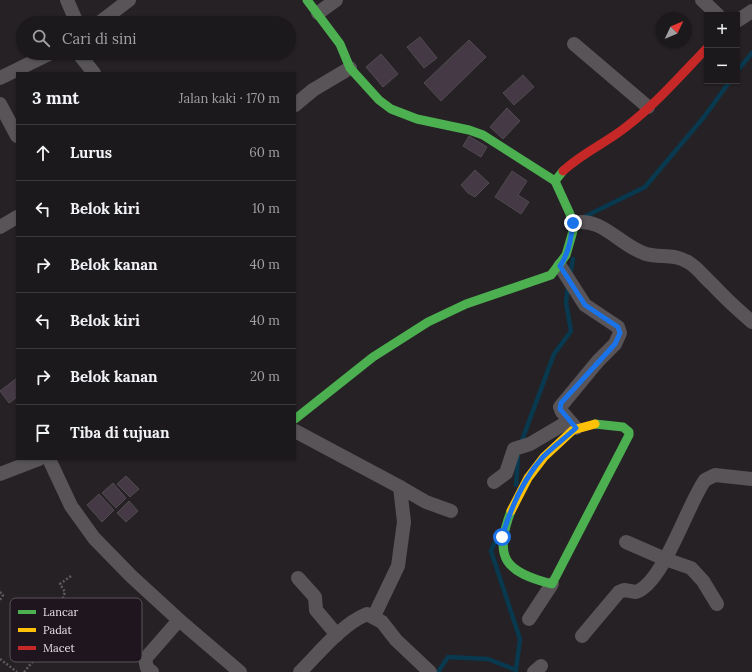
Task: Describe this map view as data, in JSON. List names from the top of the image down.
{
  "legend": ["Lancar", "Padat", "Macet"],
  "north": "top right",
  "page": {
    "map_buttons": ["+", "−"],
    "search": "Cari di sini",
    "heading": ["3 mnt", "Jalan kaki · 170 m"],
    "list": [
      ["Lurus", "60 m"],
      ["Belok kiri", "10 m"],
      ["Belok kanan", "40 m"],
      ["Belok kiri", "40 m"],
      ["Belok kanan", "20 m"],
      "Tiba di tujuan"
    ]
  }
}
